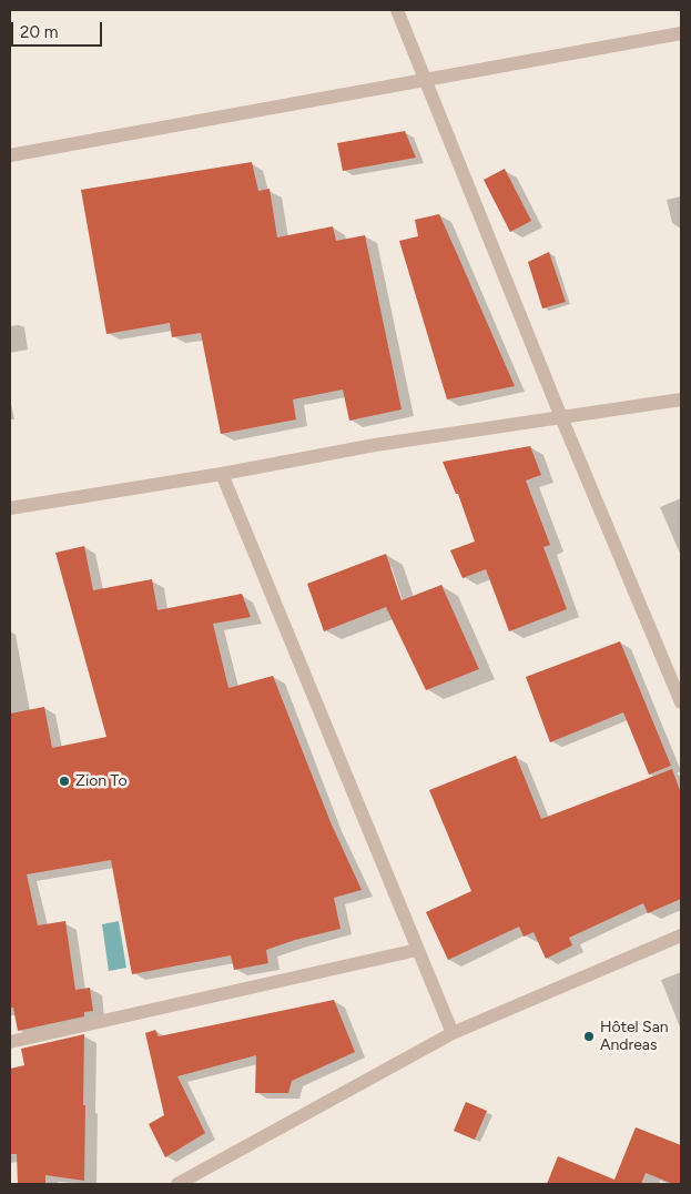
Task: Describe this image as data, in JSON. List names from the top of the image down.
{
  "places": ["Zion To", "Hôtel San Andreas"],
  "scale_bar": "20 m"
}
